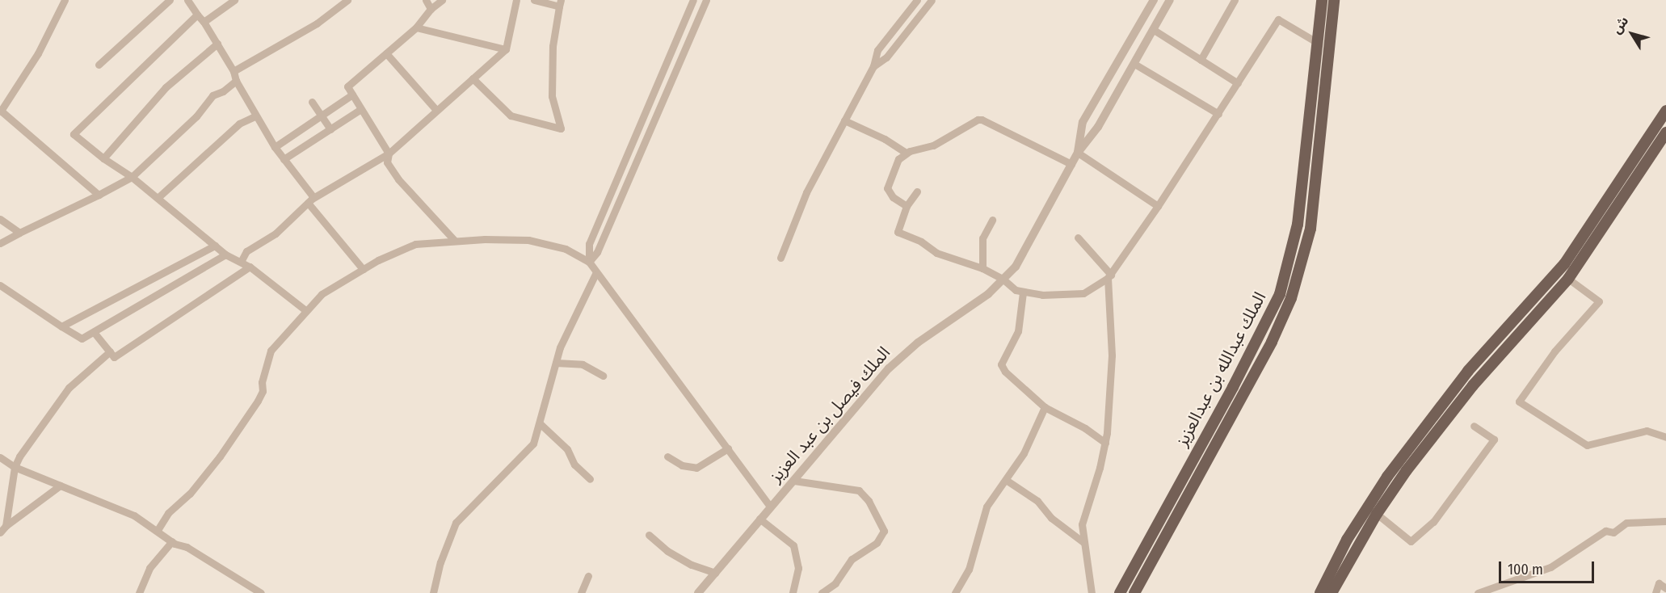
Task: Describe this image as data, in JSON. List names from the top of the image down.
{
  "streets": {
    "main road": ["الملك عبدالله بن عبدالعزيز"],
    "street": ["الملك فيصل بن عبد العزيز"]
  },
  "scale_bar": "100 m",
  "north": "top left"
}
